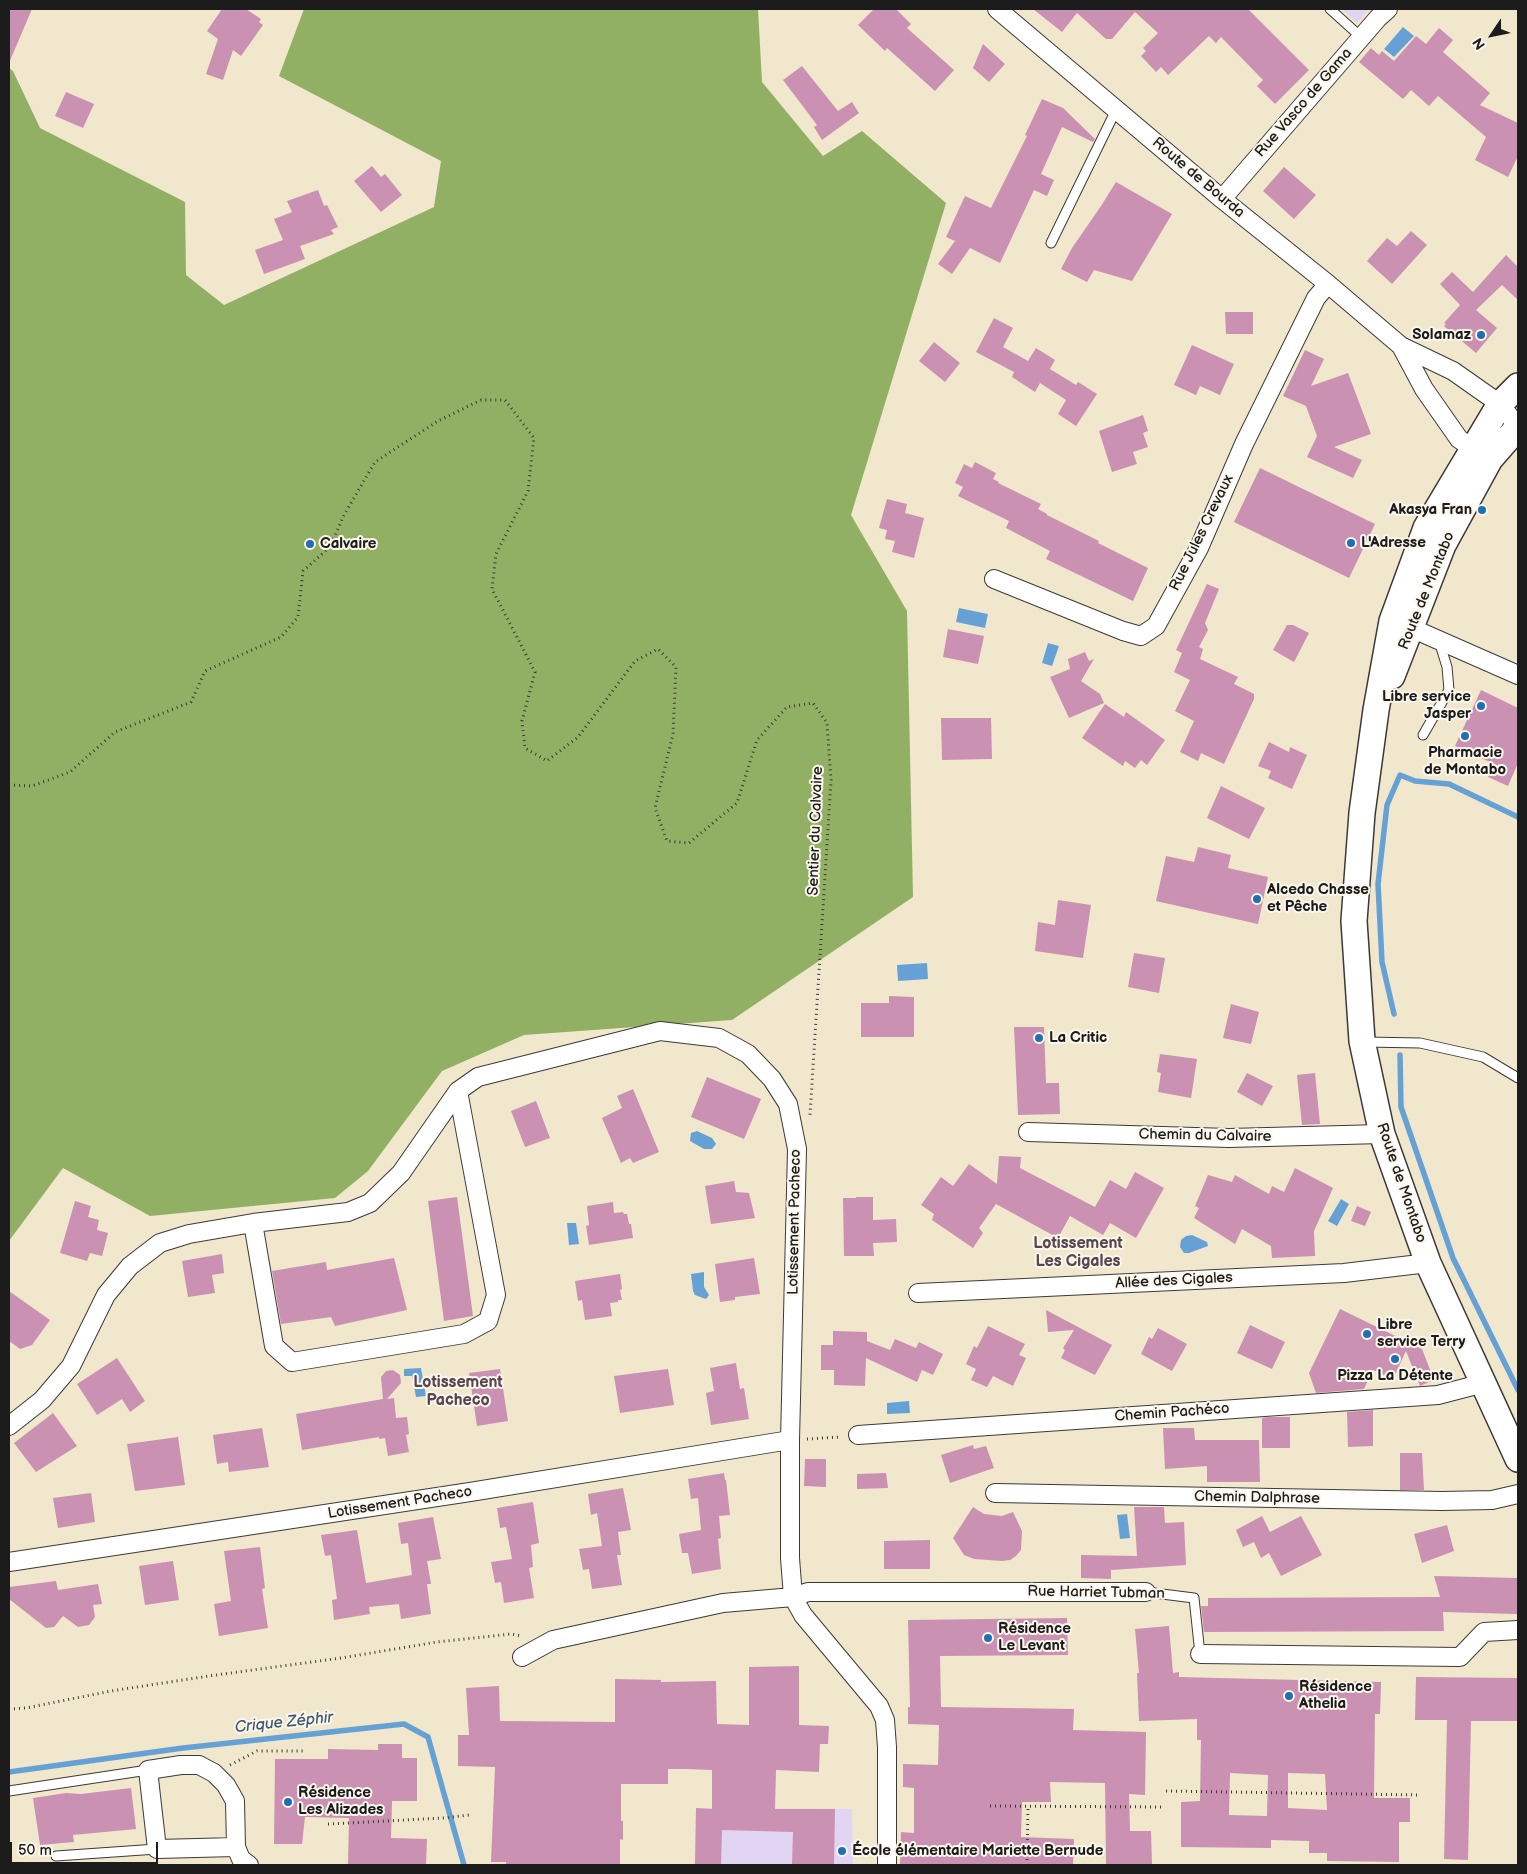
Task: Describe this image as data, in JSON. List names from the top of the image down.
{
  "streets": {
    "main road": ["Route de Montabo"],
    "street": [
      "Rue Vasco de Gama",
      "Route de Bourda",
      "Rue Jules Crevaux",
      "Chemin du Calvaire",
      "Lotissement Pacheco",
      "Allée des Cigales",
      "Chemin Pachéco",
      "Chemin Dalphrase",
      "Rue Harriet Tubman"
    ],
    "path": ["Sentier du Calvaire"]
  },
  "crossings": [
    ["Rue Vasco de Gama", "Route de Bourda"],
    ["Route de Bourda", "Rue Jules Crevaux"],
    ["Route de Bourda", "Route de Montabo"],
    ["Route de Montabo", "Chemin du Calvaire"],
    ["Route de Montabo", "Allée des Cigales"],
    ["Route de Montabo", "Chemin Pachéco"],
    ["Sentier du Calvaire", "Lotissement Pacheco"],
    ["Lotissement Pacheco", "Rue Harriet Tubman"]
  ],
  "districts": ["Lotissement Les Cigales", "Lotissement Pacheco"],
  "water": ["Crique Zéphir"],
  "places": [
    "Solamaz",
    "Akasya Fran",
    "L'Adresse",
    "Calvaire",
    "Libre service Jasper",
    "Pharmacie de Montabo",
    "Alcedo Chasse et Pêche",
    "La Critic",
    "Libre service Terry",
    "Pizza La Détente",
    "Résidence Le Levant",
    "Résidence Athelia",
    "Résidence Les Alizades",
    "École élémentaire Mariette Bernude"
  ],
  "scale_bar": "50 m",
  "north": "bottom left"
}
